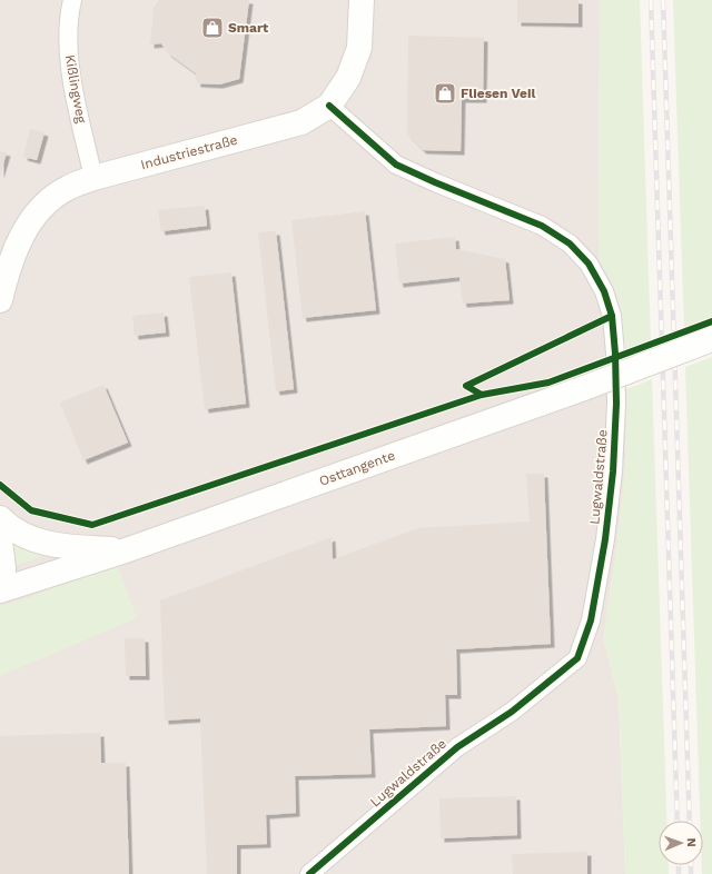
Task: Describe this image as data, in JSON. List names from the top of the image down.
{
  "streets": {
    "main road": ["Industriestraße", "Osttangente"],
    "street": ["Kißlingweg", "Lugwaldstraße"]
  },
  "crossings": [
    ["Kißlingweg", "Industriestraße"],
    ["Industriestraße", "Lugwaldstraße"]
  ],
  "places": {
    "shop": ["Smart", "Fliesen Veil"]
  },
  "north": "right"
}
